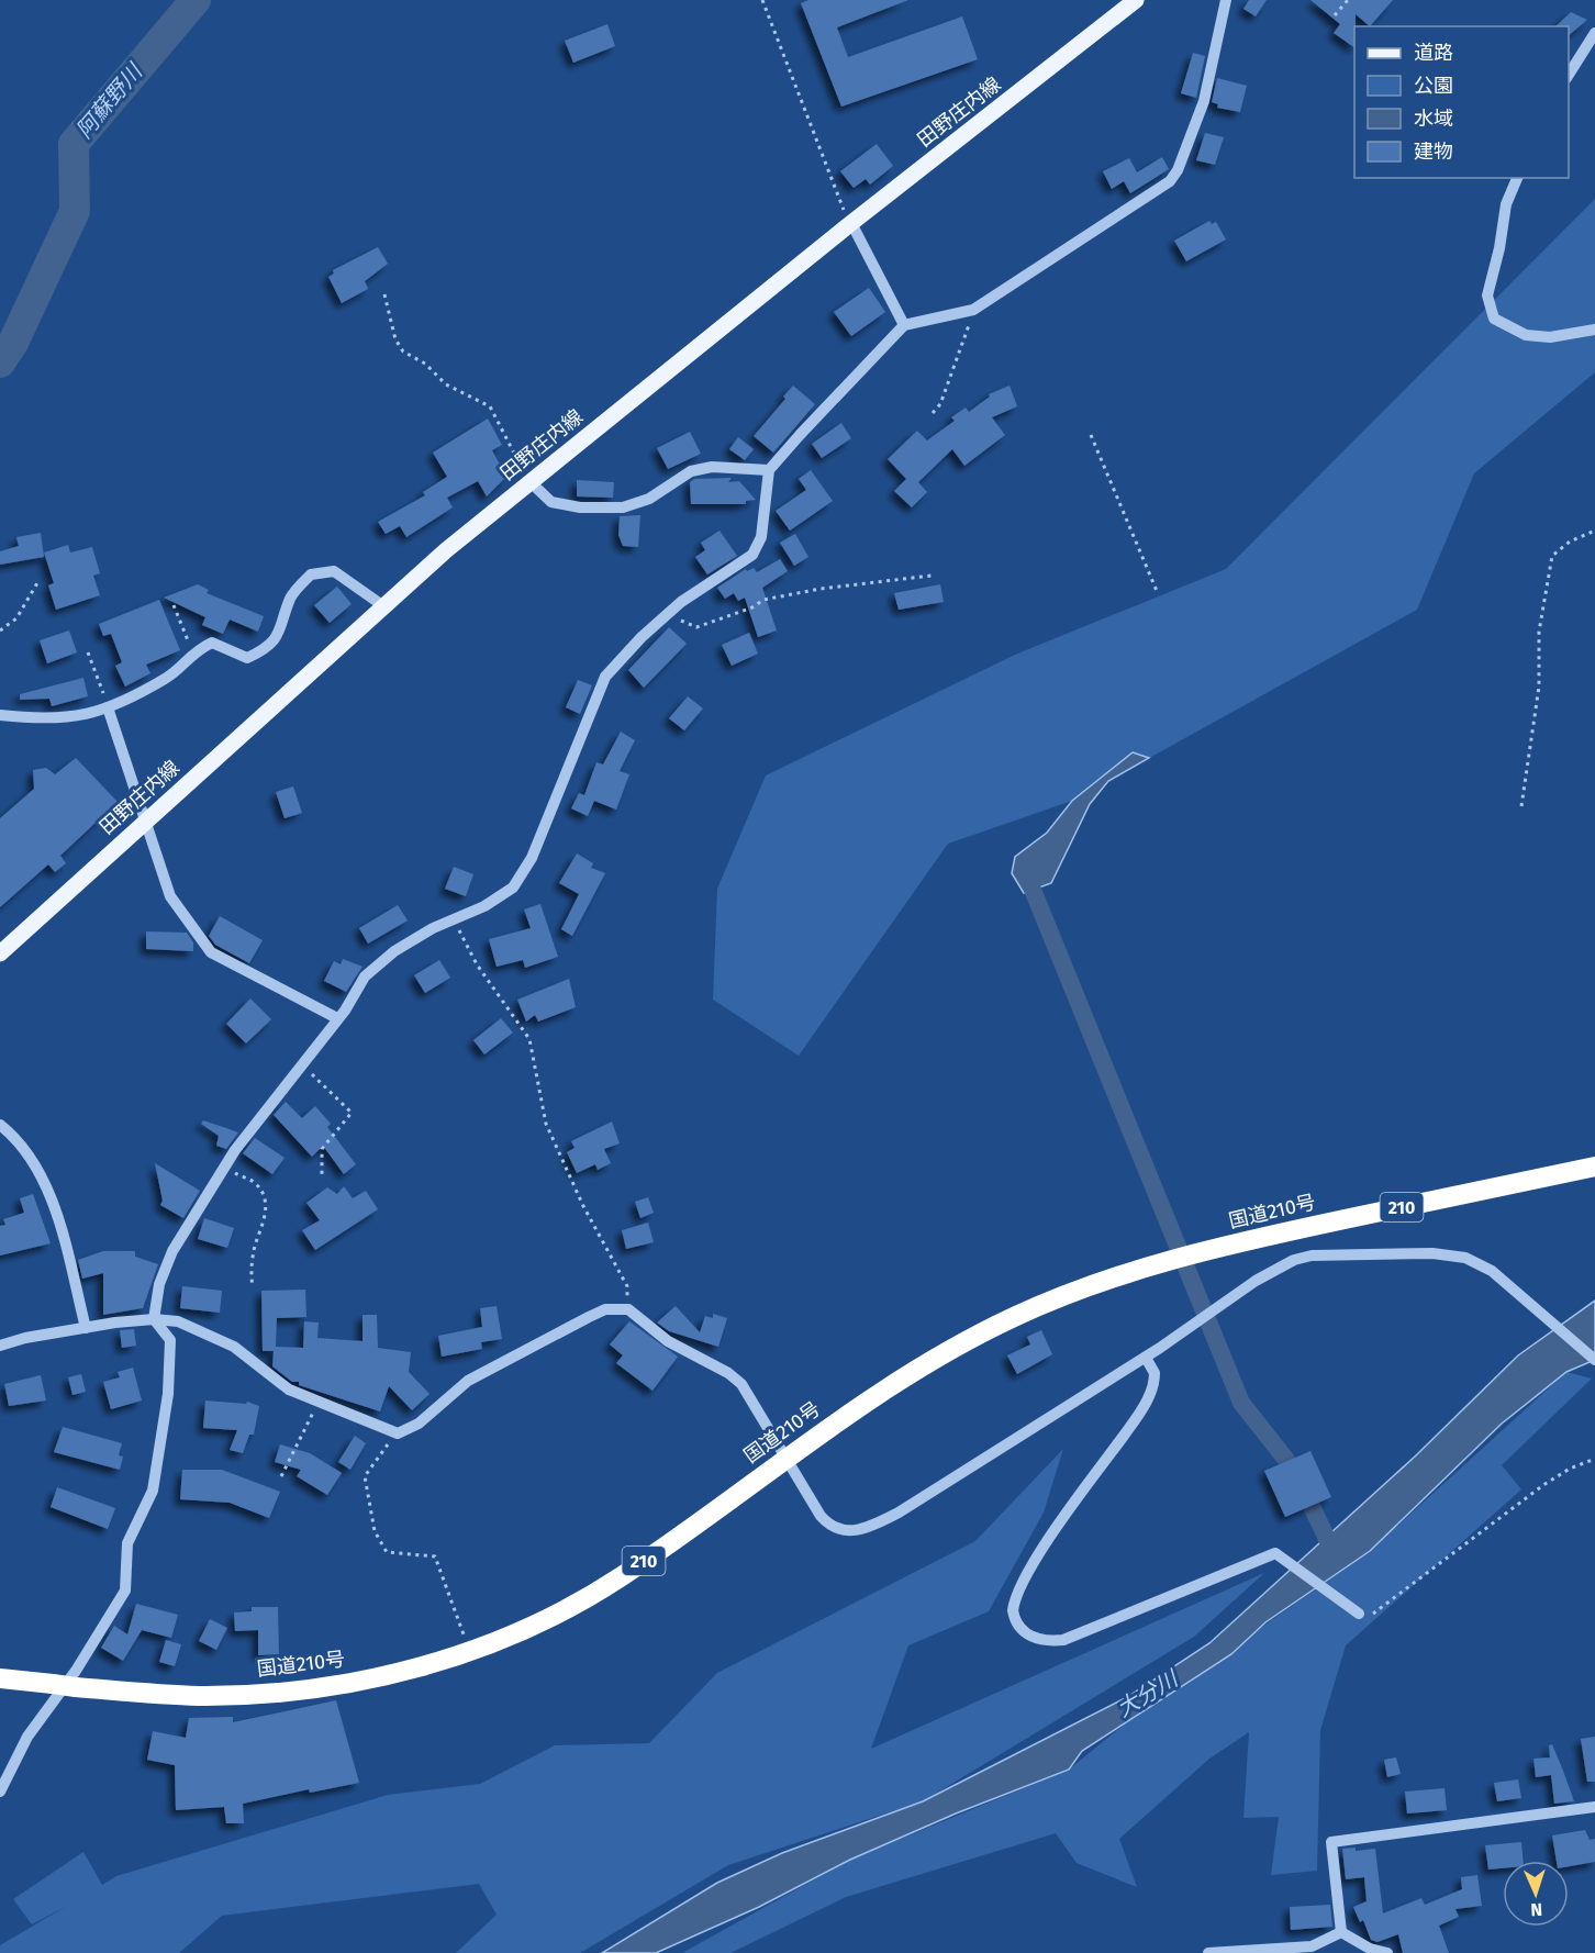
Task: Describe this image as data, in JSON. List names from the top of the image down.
{
  "streets": {
    "highway": ["210", "国道210号"],
    "main road": ["田野庄内線"]
  },
  "water": ["阿蘇野川", "大分川"],
  "legend": [
    "道路",
    "公園",
    "水域",
    "建物"
  ],
  "north": "bottom"
}
